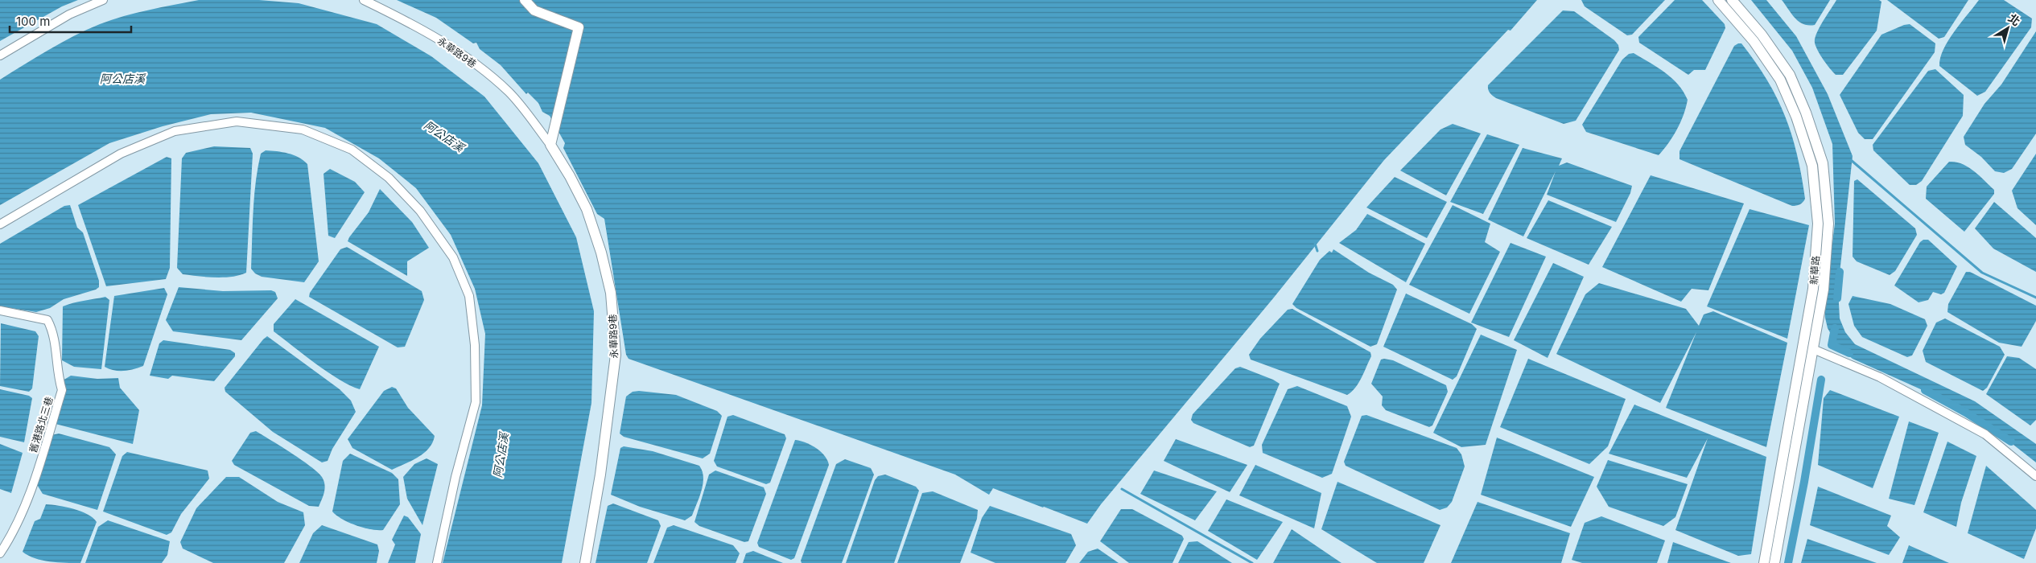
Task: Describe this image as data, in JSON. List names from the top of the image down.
{
  "streets": {
    "street": ["永華路9巷", "新華路", "舊港路北三巷"]
  },
  "water": ["阿公店溪"],
  "scale_bar": "100 m",
  "north": "top right"
}
